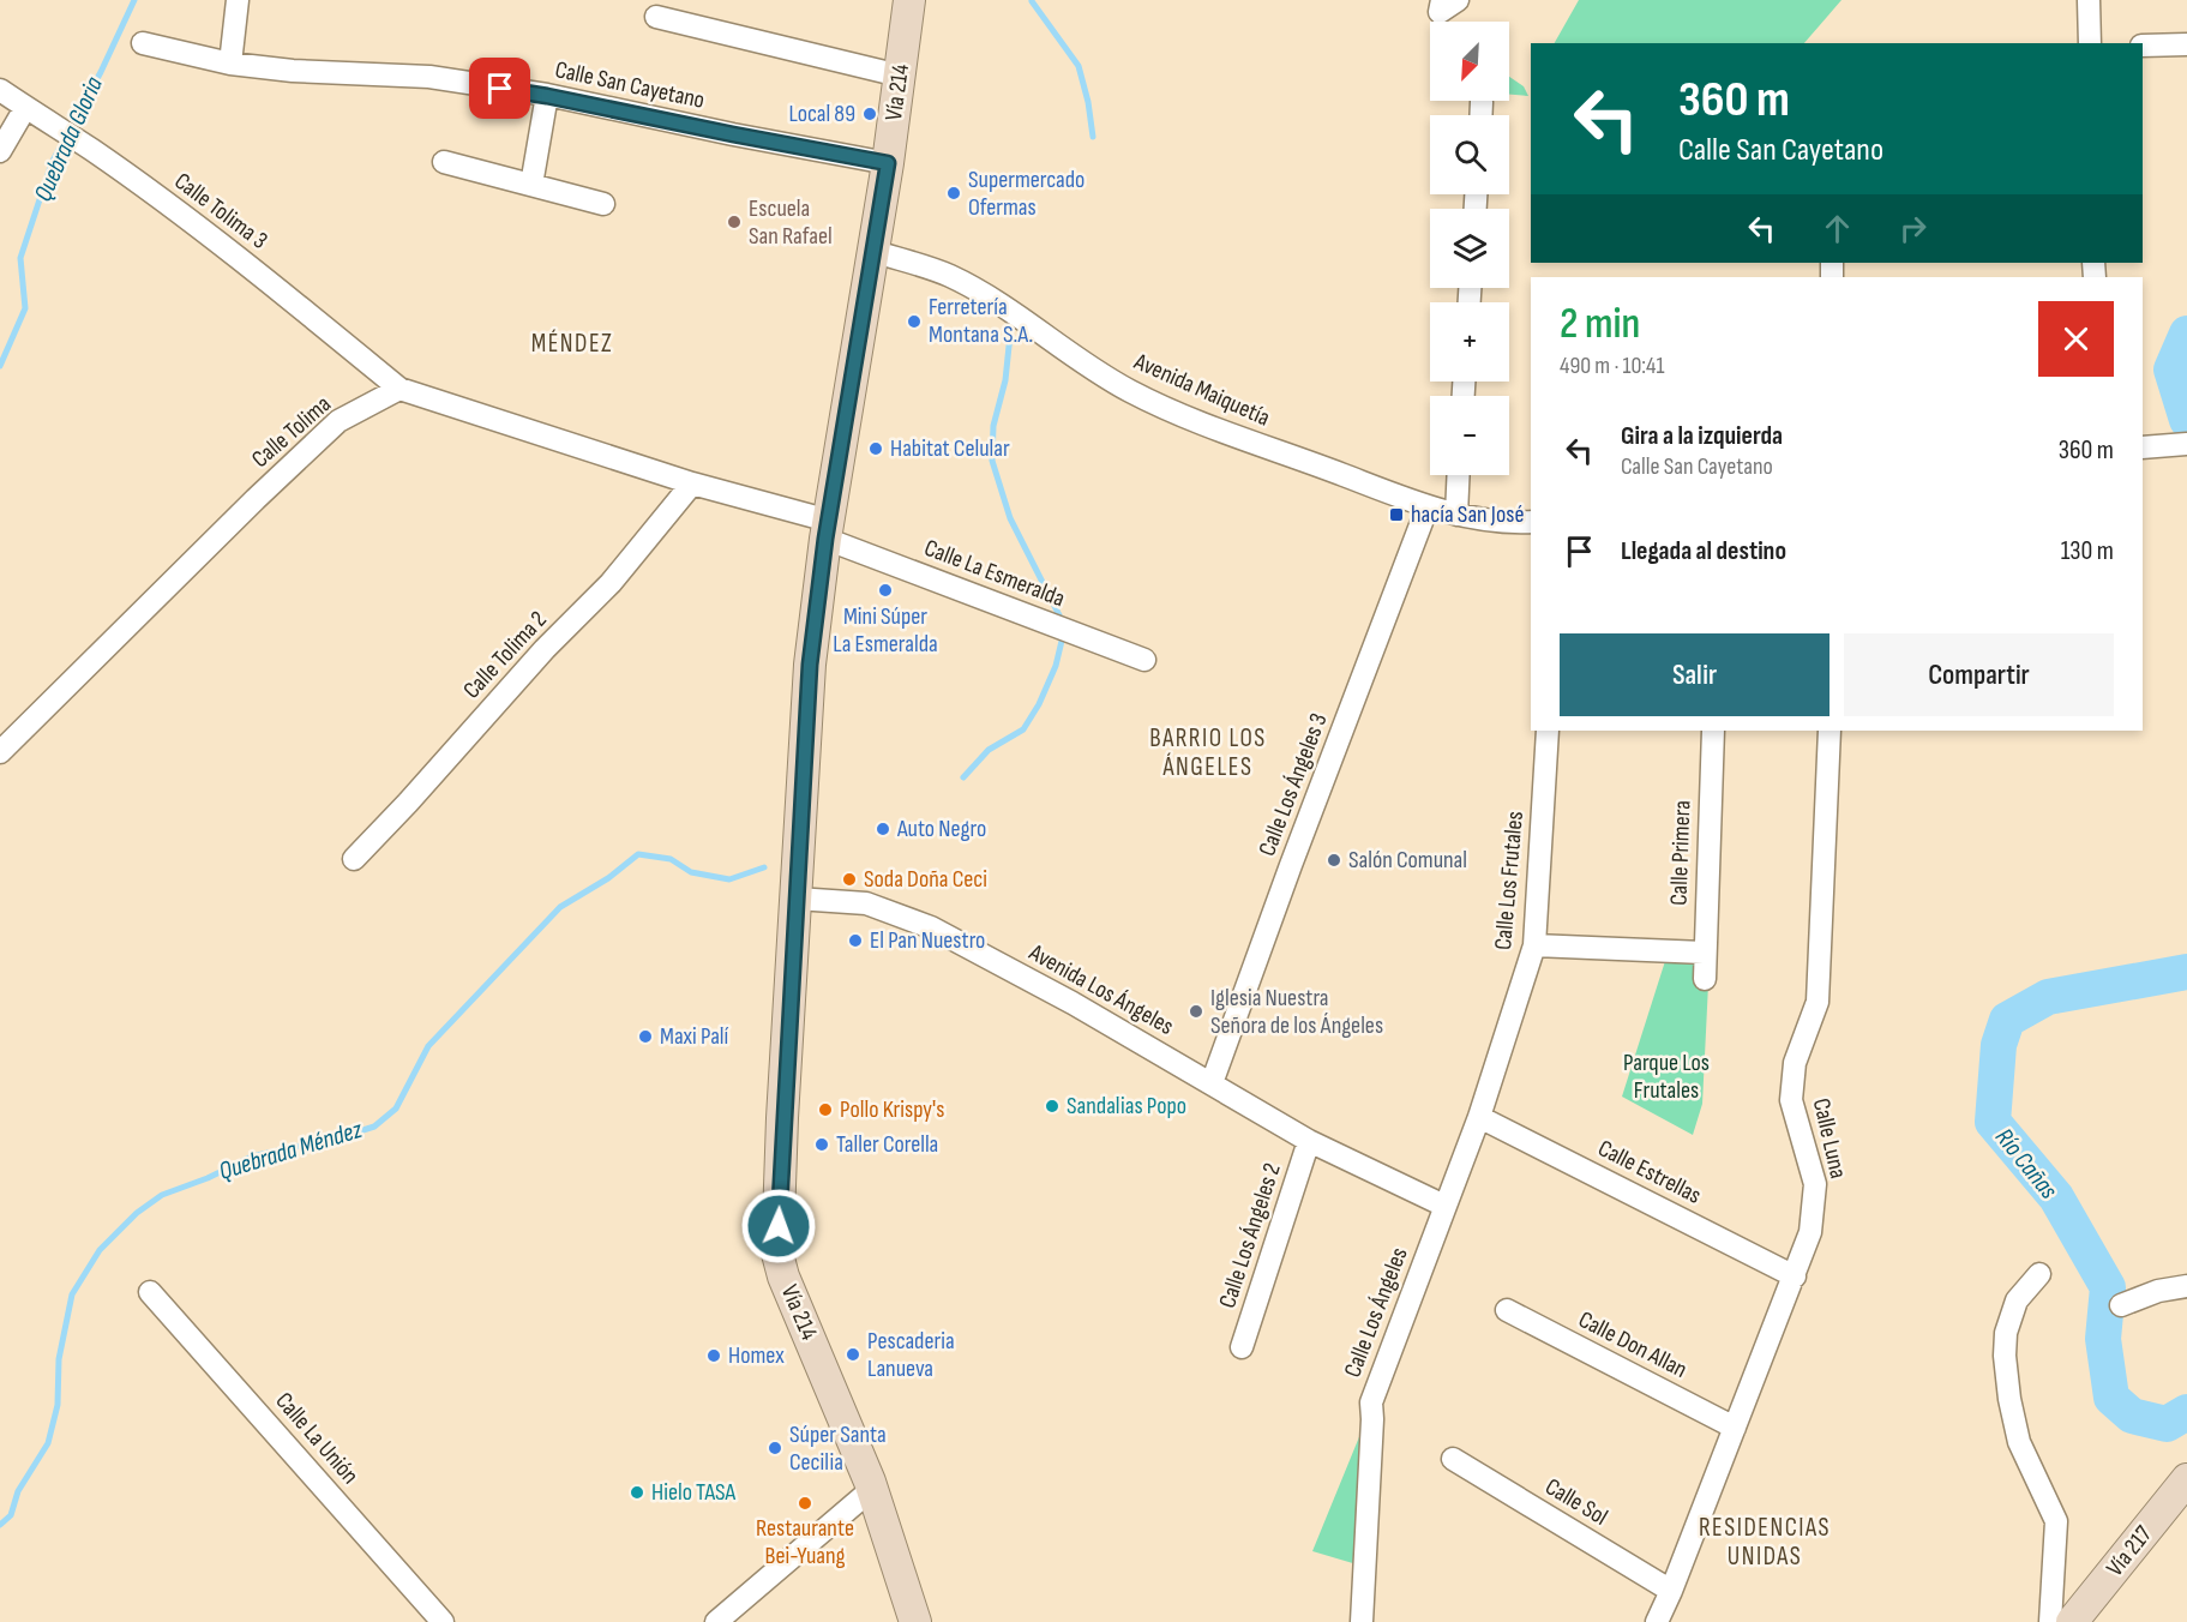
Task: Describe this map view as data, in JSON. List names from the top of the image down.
{
  "streets": {
    "main road": ["Vía 214", "Vía 217"],
    "street": [
      "Calle San Cayetano",
      "Calle Tolima 3",
      "Avenida Maiquetía",
      "Calle Tolima",
      "Calle La Esmeralda",
      "Calle Tolima 2",
      "Calle Los Ángeles 3",
      "Calle Primera",
      "Calle Los Frutales",
      "Avenida Los Ángeles",
      "Calle Luna",
      "Calle Estrellas",
      "Calle Los Ángeles 2",
      "Calle Los Ángeles",
      "Calle Don Allan",
      "Calle La Unión",
      "Calle Sol"
    ]
  },
  "crossings": [
    ["Calle San Cayetano", "Vía 214"],
    ["Vía 214", "Avenida Maiquetía"],
    ["Vía 214", "Calle La Esmeralda"],
    ["Vía 214", "Avenida Los Ángeles"],
    ["Calle Tolima 3", "Calle Tolima"],
    ["Avenida Maiquetía", "Calle Los Ángeles 3"],
    ["Calle Los Ángeles 3", "Avenida Los Ángeles"],
    ["Calle Los Frutales", "Calle Estrellas"],
    ["Calle Los Frutales", "Calle Los Ángeles"],
    ["Avenida Los Ángeles", "Calle Los Ángeles 2"],
    ["Avenida Los Ángeles", "Calle Los Ángeles"],
    ["Calle Luna", "Calle Estrellas"],
    ["Calle Luna", "Calle Don Allan"],
    ["Calle Luna", "Calle Sol"],
    ["Calle Estrellas", "Calle Los Ángeles"]
  ],
  "districts": ["MÉNDEZ", "BARRIO LOS ÁNGELES", "RESIDENCIAS UNIDAS"],
  "water": ["Quebrada Gloria", "Quebrada Méndez", "Río Cañas"],
  "parks": ["Parque Los Frutales"],
  "places": {
    "other": [
      "Local 89",
      "Supermercado Ofermas",
      "Escuela San Rafael",
      "Ferretería Montana S.A.",
      "Habitat Celular",
      "Mini Súper La Esmeralda",
      "Auto Negro",
      "Salón Comunal",
      "Soda Doña Ceci",
      "El Pan Nuestro",
      "Iglesia Nuestra Señora de los Ángeles",
      "Maxi Palí",
      "Sandalias Popo",
      "Pollo Krispy's",
      "Taller Corella",
      "Pescaderia Lanueva",
      "Homex",
      "Súper Santa Cecilia",
      "Hielo TASA",
      "Restaurante Bei-Yuang"
    ],
    "transit": ["hacía San José"]
  },
  "north": "bottom left",
  "page": {
    "map_buttons": ["+", "−"],
    "turn": ["360 m", "Calle San Cayetano"],
    "heading": ["2 min", "490 m · 10:41"],
    "list": [
      {
        "name": "Gira a la izquierda",
        "note": "Calle San Cayetano",
        "value": "360 m"
      },
      {
        "name": "Llegada al destino",
        "value": "130 m"
      }
    ],
    "buttons": ["Salir", "Compartir"]
  }
}
